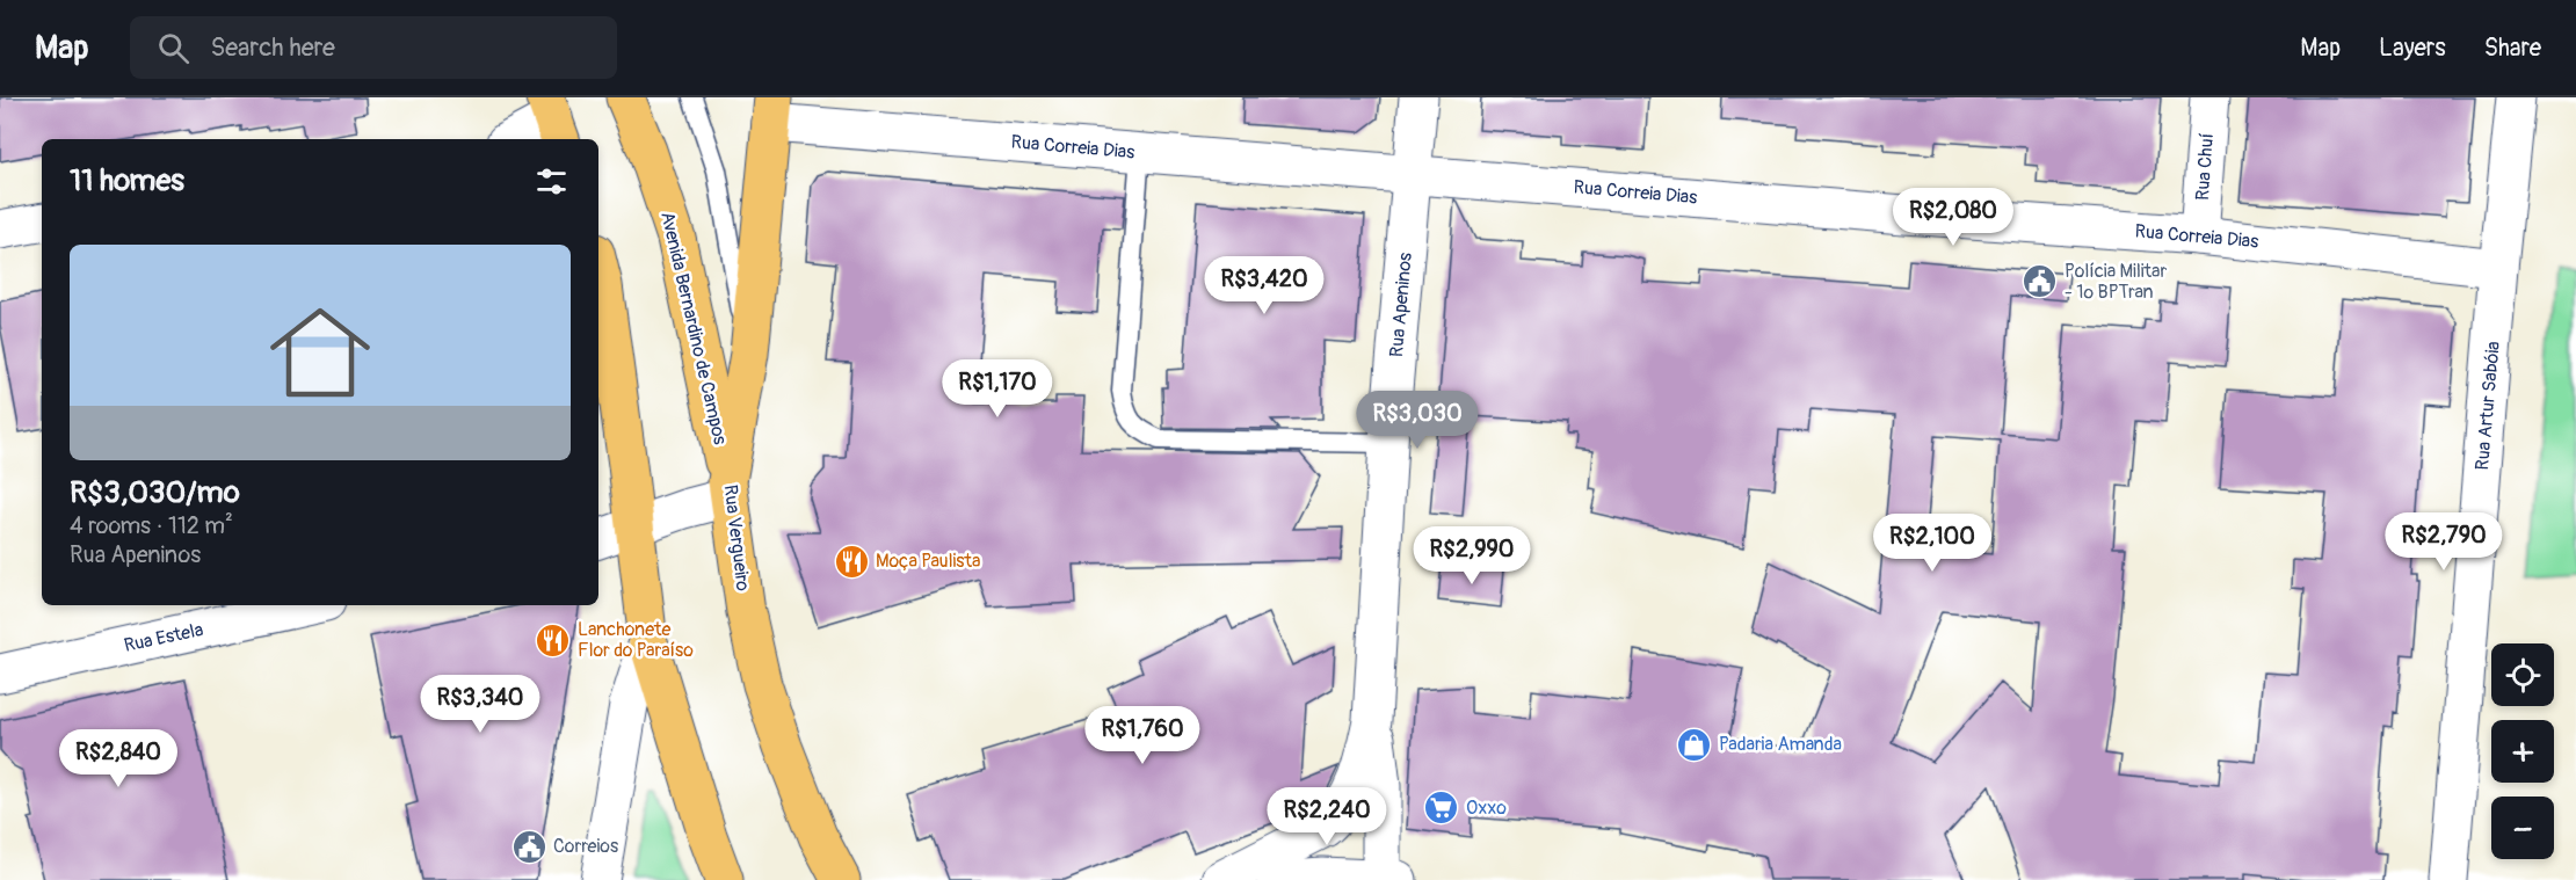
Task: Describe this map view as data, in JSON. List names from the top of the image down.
{
  "streets": {
    "main road": ["Avenida Bernardino de Campos", "Rua Vergueiro"],
    "street": [
      "Rua Correia Dias",
      "Rua Chuí",
      "Rua Apeninos",
      "Rua Artur Sabóia",
      "Rua Estela"
    ]
  },
  "crossings": [
    ["Rua Correia Dias", "Rua Chuí"],
    ["Rua Correia Dias", "Rua Apeninos"],
    ["Rua Correia Dias", "Rua Artur Sabóia"],
    ["Rua Correia Dias", "Rua Vergueiro"],
    ["Avenida Bernardino de Campos", "Rua Vergueiro"]
  ],
  "places": {
    "public building": ["Polícia Militar - 1º BPTran", "Correios"],
    "restaurant": ["Moça Paulista", "Lanchonete Flor do Paraíso"],
    "shop": ["Padaria Amanda"],
    "supermarket": ["Oxxo"]
  },
  "page": {
    "header": "Map",
    "search": "Search here",
    "nav": ["Map", "Layers", "Share"],
    "heading": "11 homes",
    "price": [
      "R$2,080",
      "R$3,420",
      "R$1,170",
      "R$3,030",
      "R$2,790",
      "R$2,100",
      "R$2,990",
      "R$3,340",
      "R$1,760",
      "R$2,840",
      "R$2,240"
    ],
    "list": [
      {
        "name": "R$3,030/mo",
        "note": "4 rooms · 112 m² · Rua Apeninos"
      }
    ],
    "map_buttons": ["+", "−"]
  }
}
